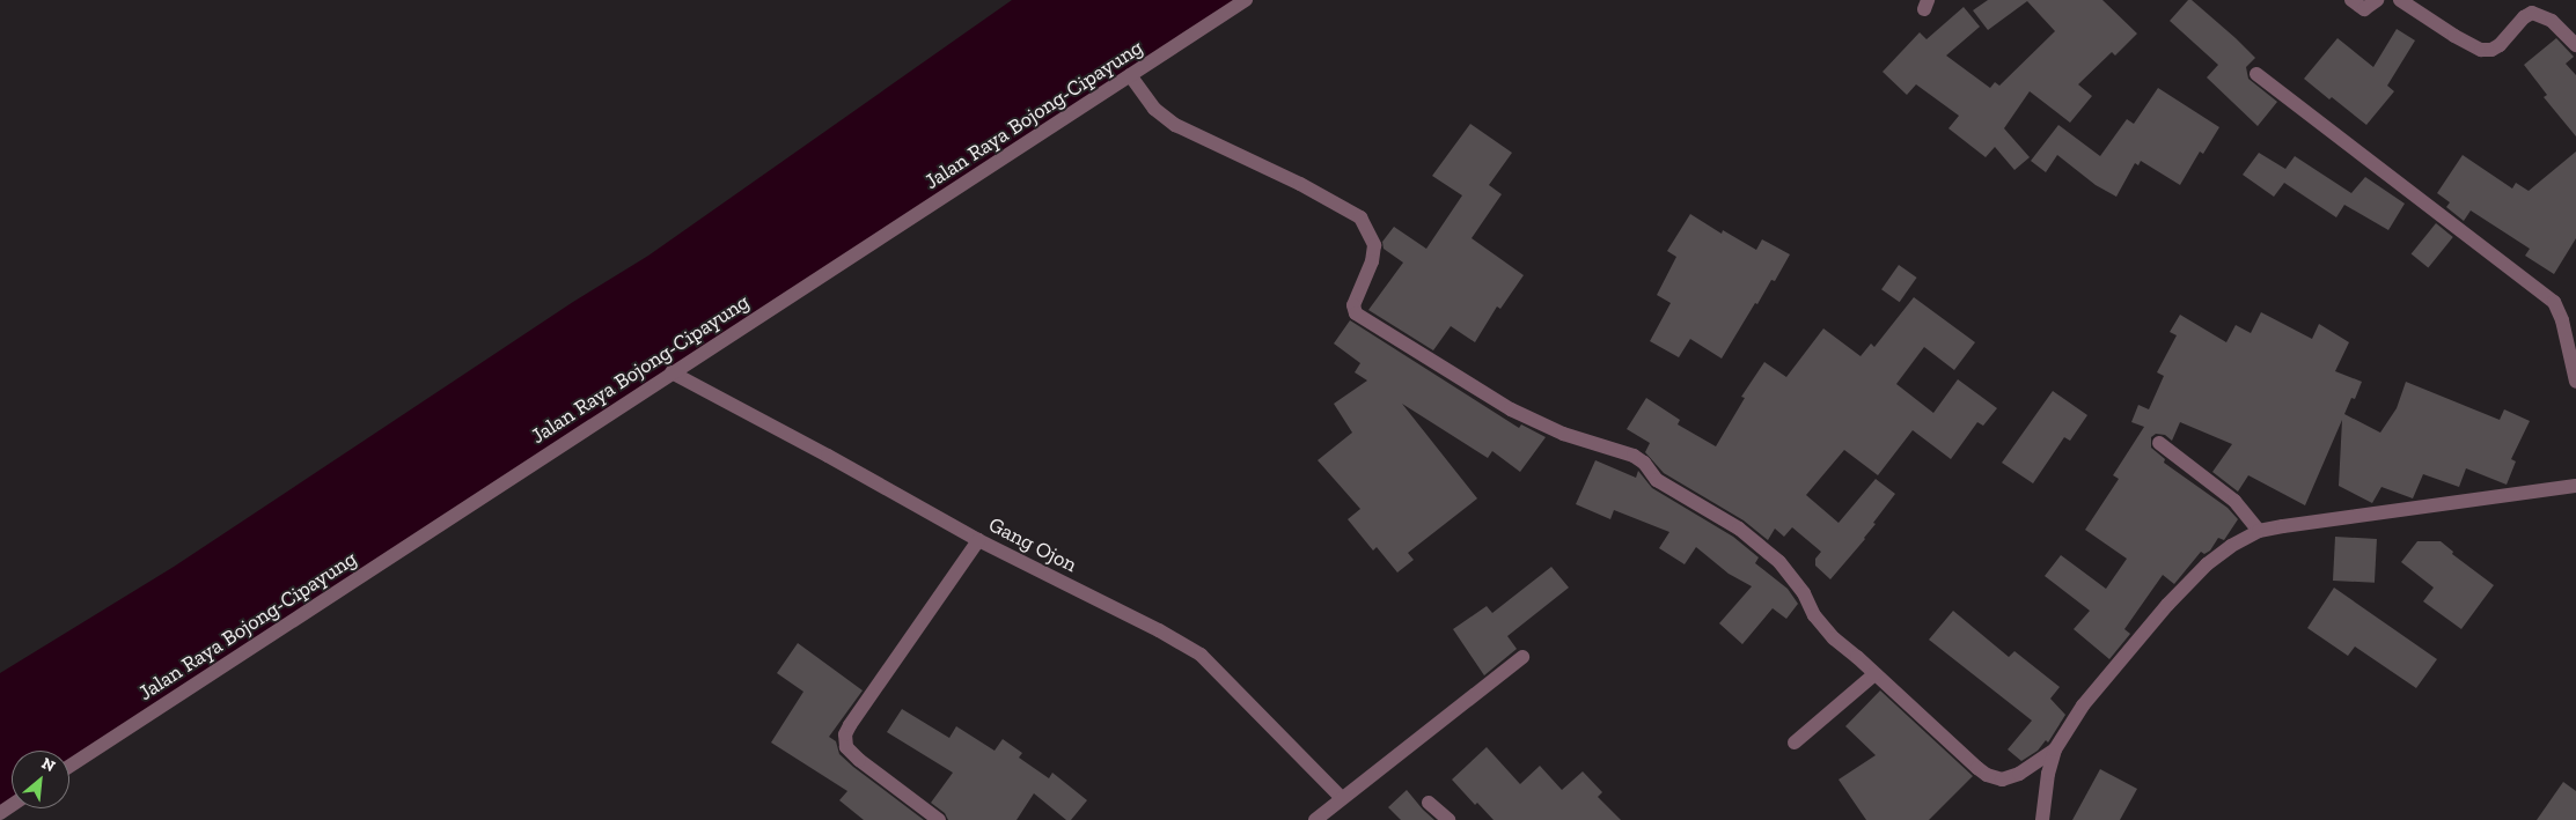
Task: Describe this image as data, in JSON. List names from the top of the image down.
{
  "streets": {
    "street": ["Jalan Raya Bojong-Cipayung", "Gang Ojon"]
  },
  "crossings": [
    ["Jalan Raya Bojong-Cipayung", "Gang Ojon"]
  ],
  "north": "top right"
}
